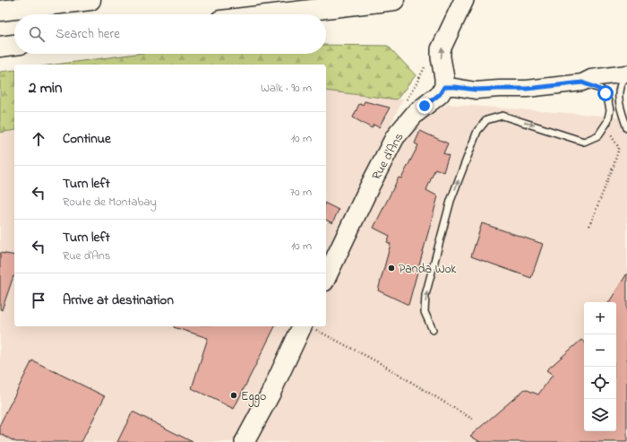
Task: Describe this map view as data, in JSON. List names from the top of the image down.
{
  "streets": {
    "main road": ["Rue d'Ans"]
  },
  "places": ["Panda Wok", "Eggo"],
  "page": {
    "search": "Search here",
    "heading": ["2 min", "Walk · 90 m"],
    "list": [
      ["Continue", "10 m"],
      ["Turn left", "Route de Montabay", "70 m"],
      ["Turn left", "Rue d'Ans", "10 m"],
      "Arrive at destination"
    ],
    "map_buttons": ["+", "−"]
  }
}
